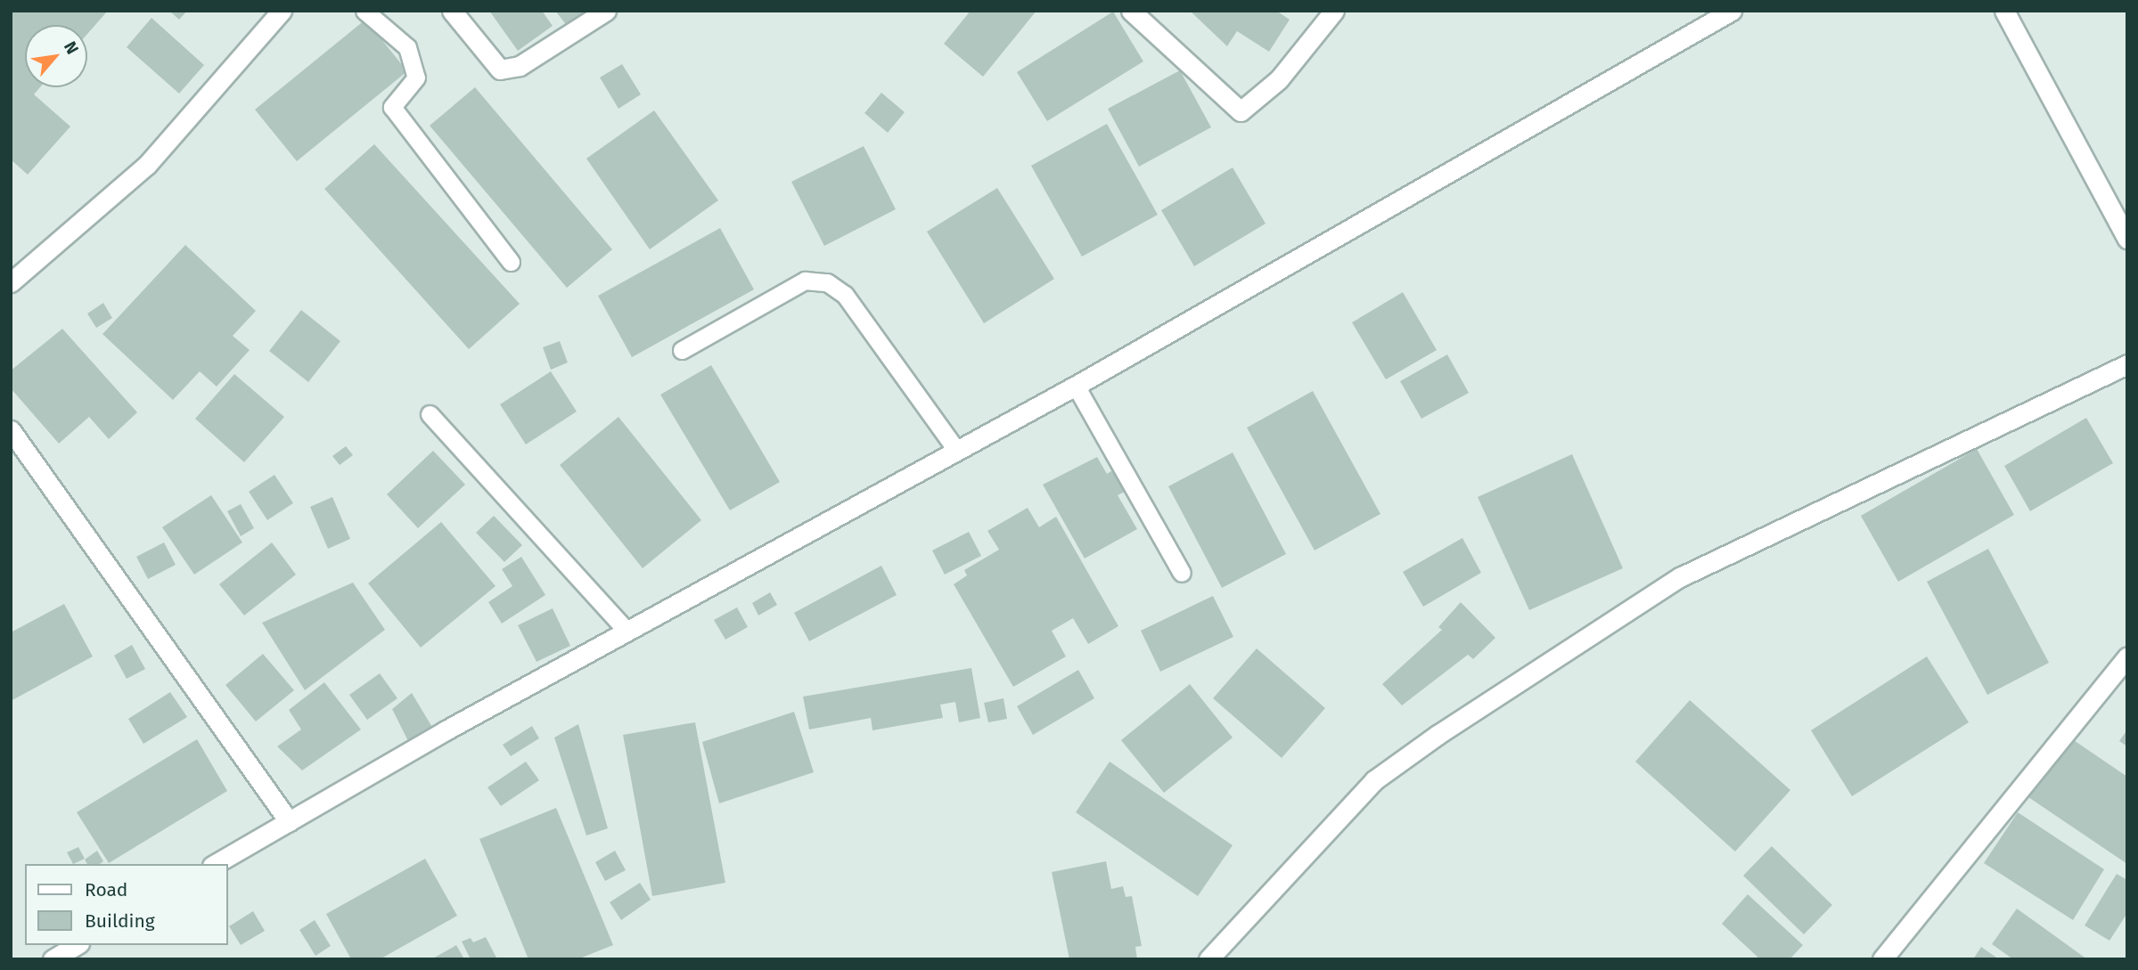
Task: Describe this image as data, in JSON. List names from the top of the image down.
{
  "legend": ["Road", "Building"],
  "north": "top right"
}
